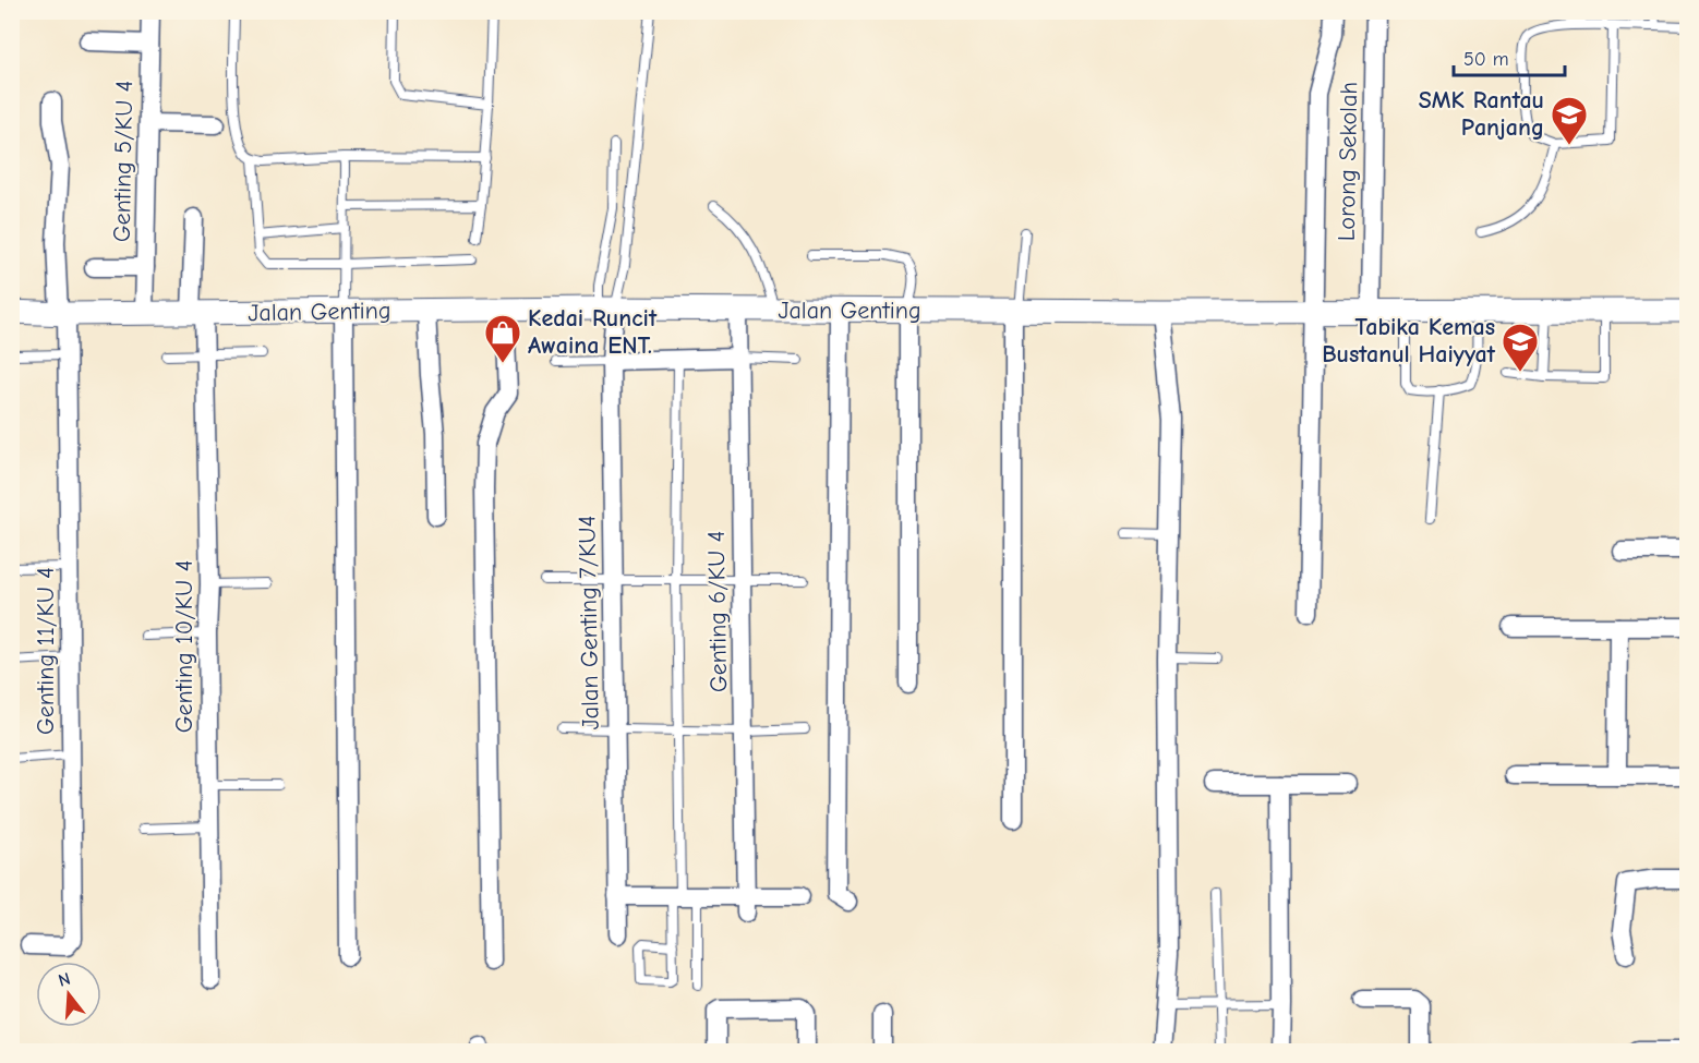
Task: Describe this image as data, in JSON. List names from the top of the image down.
{
  "streets": {
    "street": [
      "Genting 5/KU 4",
      "Lorong Sekolah",
      "Jalan Genting",
      "Genting 6/KU 4",
      "Jalan Genting 7/KU4",
      "Genting 10/KU 4",
      "Genting 11/KU 4"
    ]
  },
  "crossings": [
    ["Genting 5/KU 4", "Jalan Genting"],
    ["Lorong Sekolah", "Jalan Genting"],
    ["Jalan Genting", "Genting 6/KU 4"],
    ["Jalan Genting", "Jalan Genting 7/KU4"],
    ["Jalan Genting", "Genting 10/KU 4"],
    ["Jalan Genting", "Genting 11/KU 4"]
  ],
  "places": {
    "school or university": ["SMK Rantau Panjang", "Tabika Kemas Bustanul Haiyyat"],
    "shop": ["Kedai Runcit Awaina ENT."]
  },
  "scale_bar": "50 m",
  "north": "top"
}
